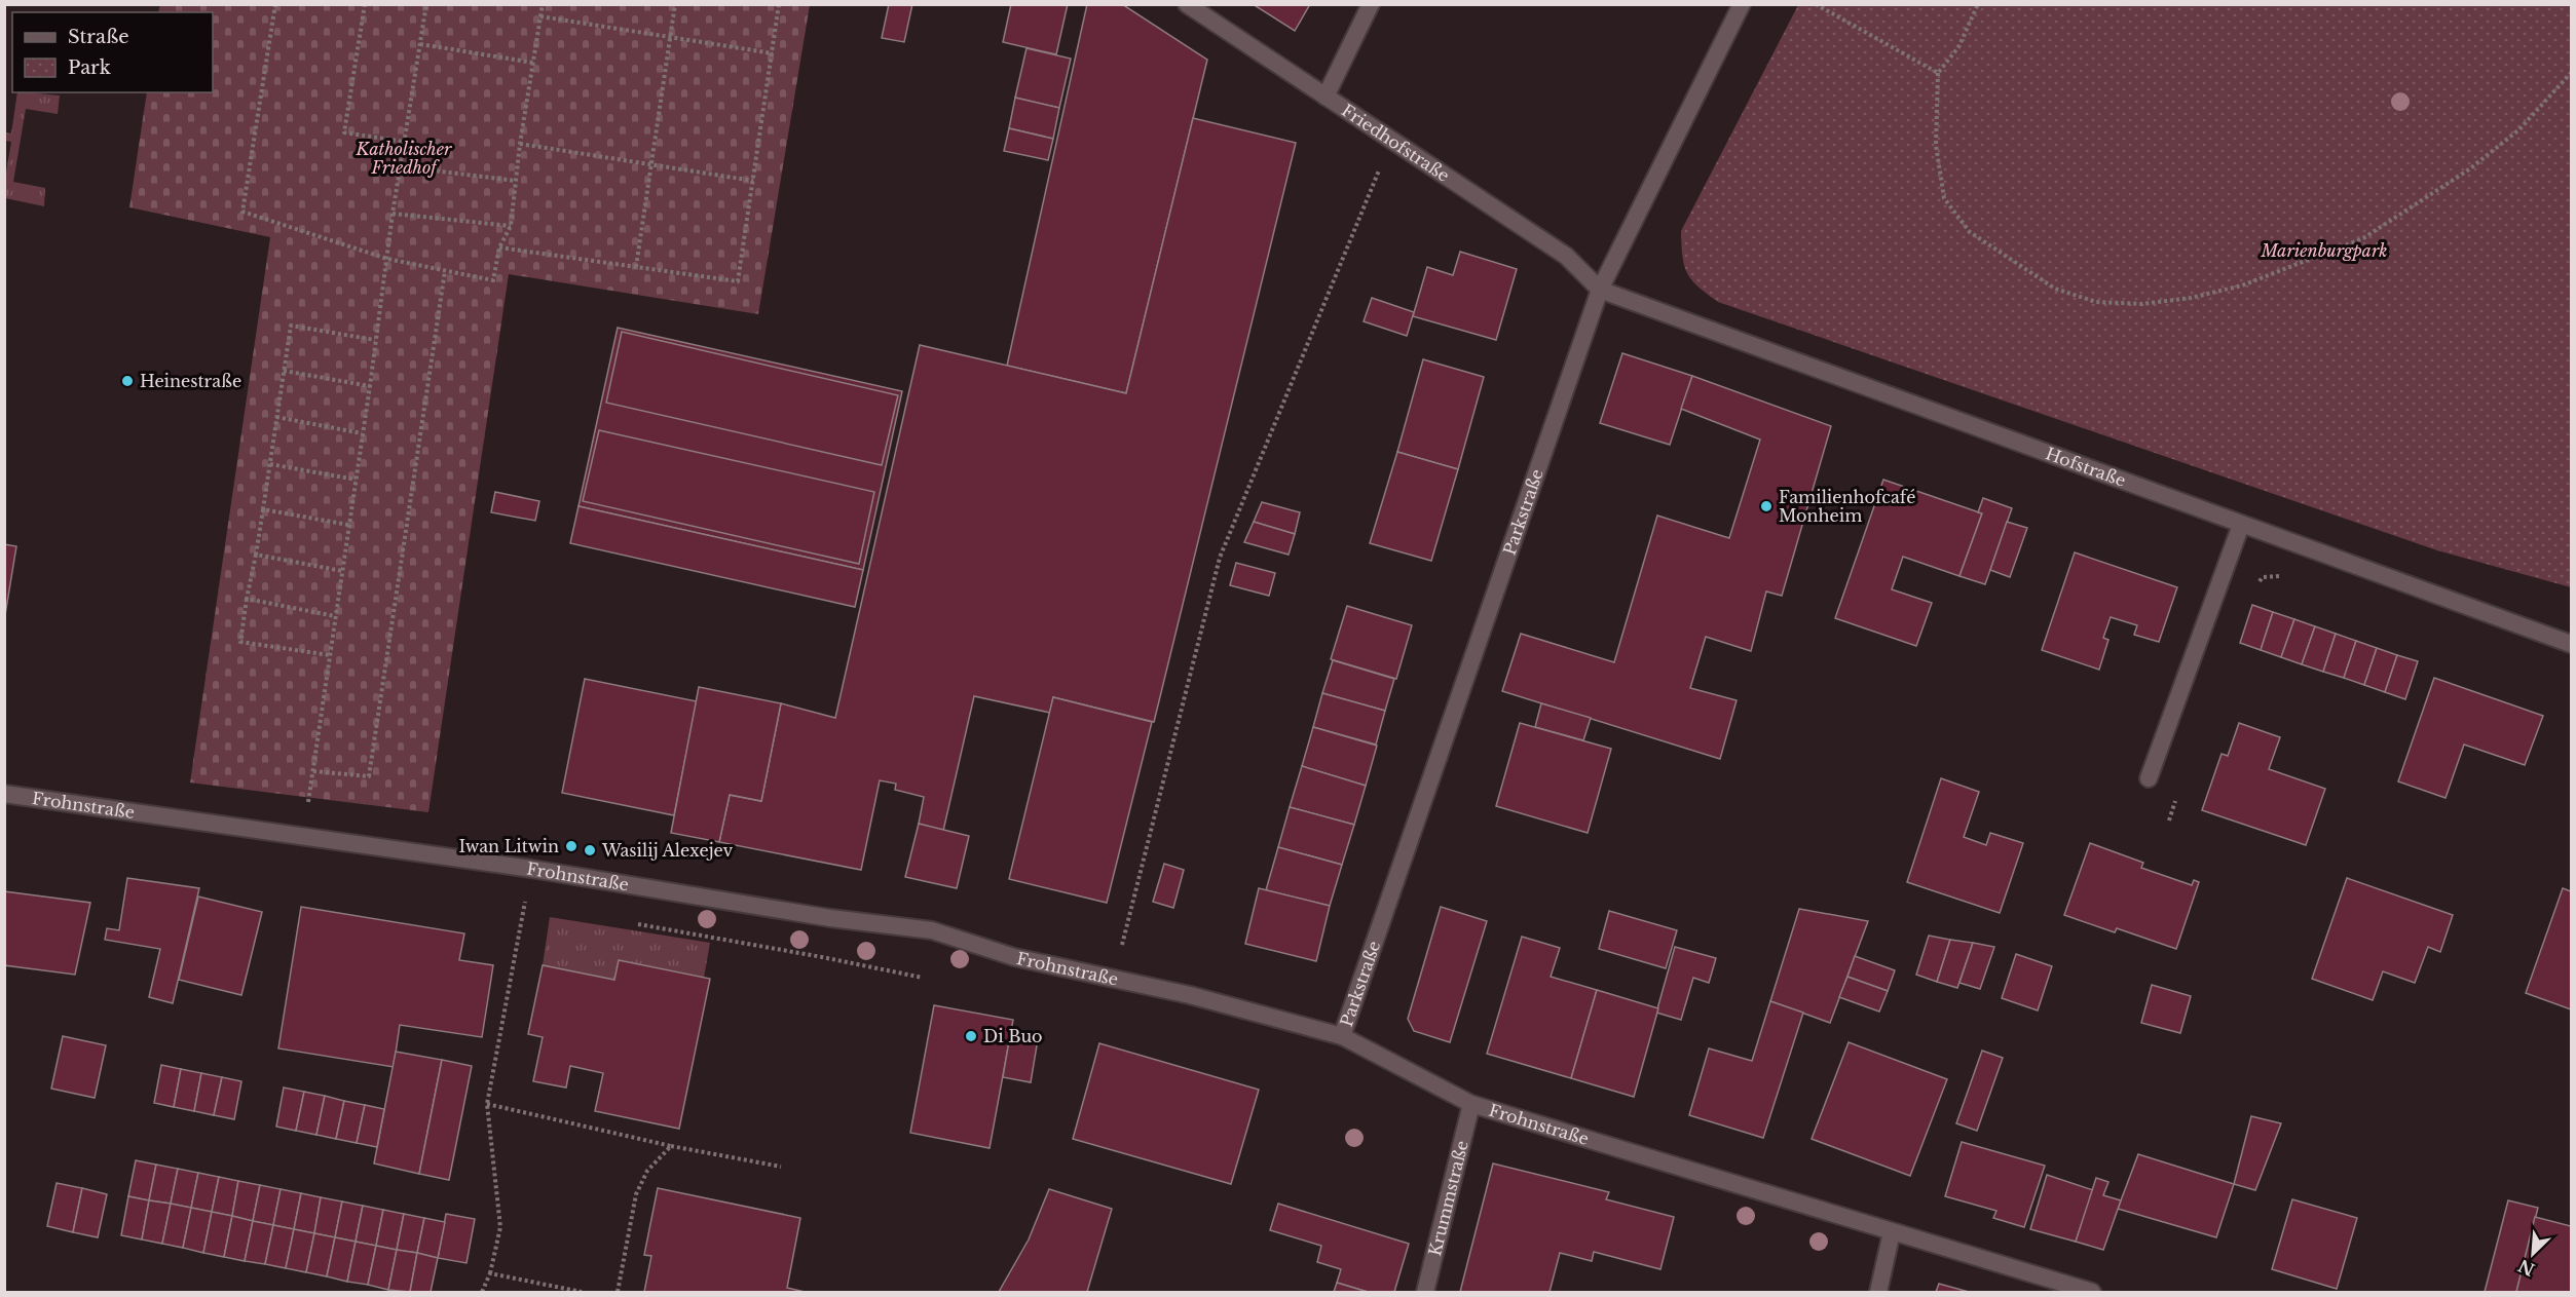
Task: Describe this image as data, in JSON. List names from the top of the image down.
{
  "streets": {
    "street": [
      "Friedhofstraße",
      "Hofstraße",
      "Parkstraße",
      "Frohnstraße",
      "Krummstraße"
    ]
  },
  "crossings": [
    ["Friedhofstraße", "Hofstraße"],
    ["Friedhofstraße", "Parkstraße"],
    ["Hofstraße", "Parkstraße"],
    ["Parkstraße", "Frohnstraße"],
    ["Frohnstraße", "Krummstraße"]
  ],
  "parks": ["Katholischer Friedhof", "Marienburgpark"],
  "places": [
    "Heinestraße",
    "Familienhofcafé Monheim",
    "Iwan Litwin",
    "Wasilij Alexejev",
    "Di Buo"
  ],
  "legend": ["Straße", "Park"],
  "north": "bottom left"
}
